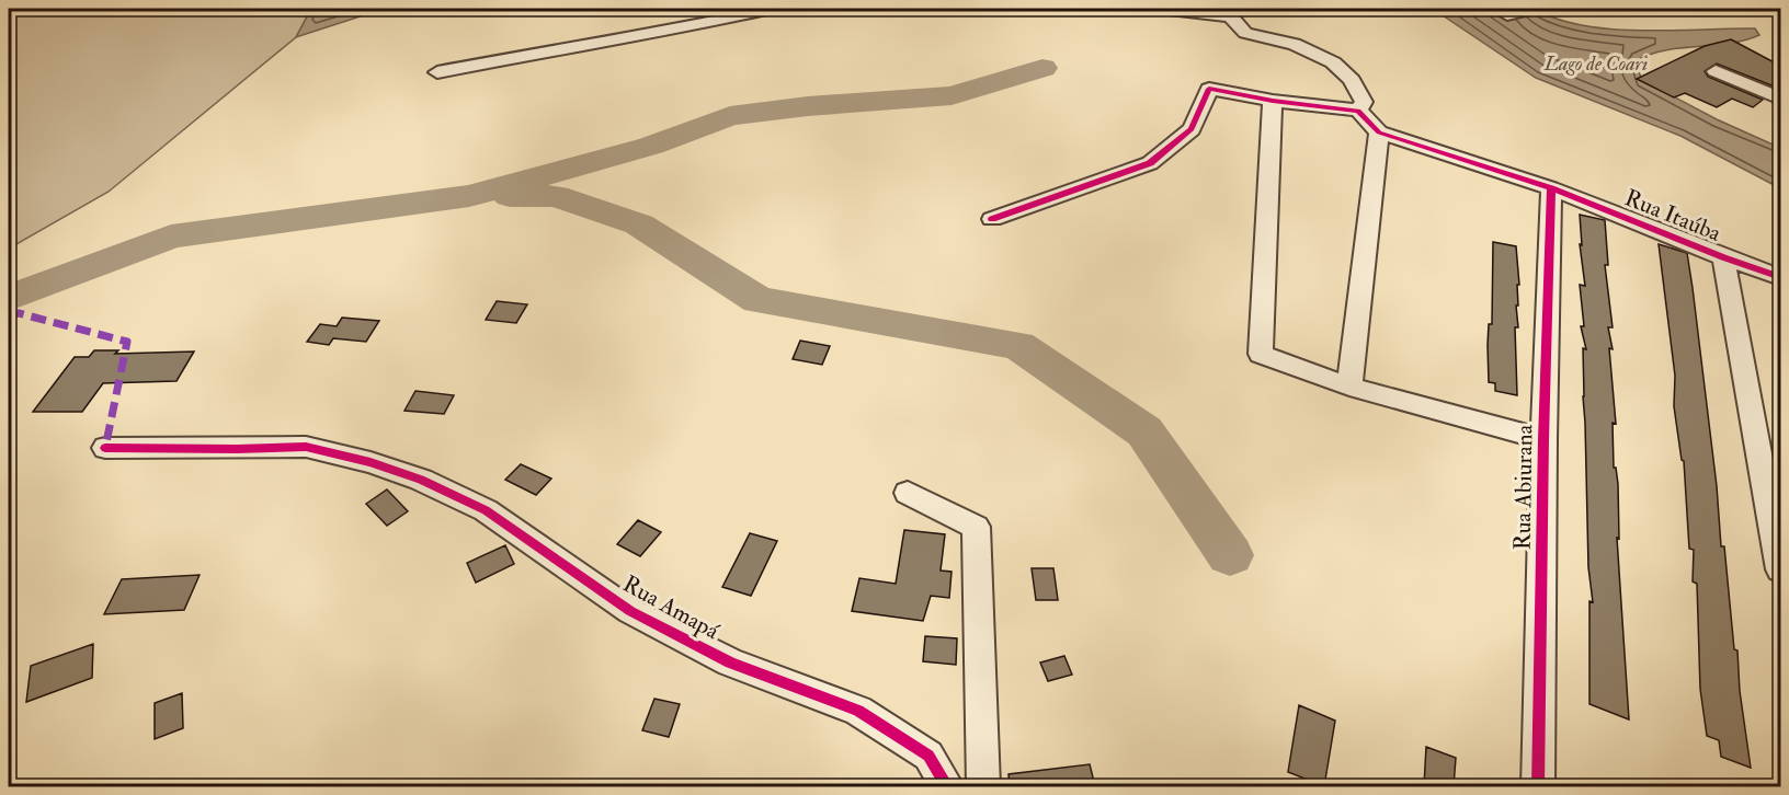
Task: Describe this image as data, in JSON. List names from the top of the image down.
{
  "streets": {
    "street": ["Rua Itaúba", "Rua Abiurana", "Rua Amapá"]
  },
  "crossings": [
    ["Rua Itaúba", "Rua Abiurana"]
  ],
  "water": ["Lago de Coari"]
}
